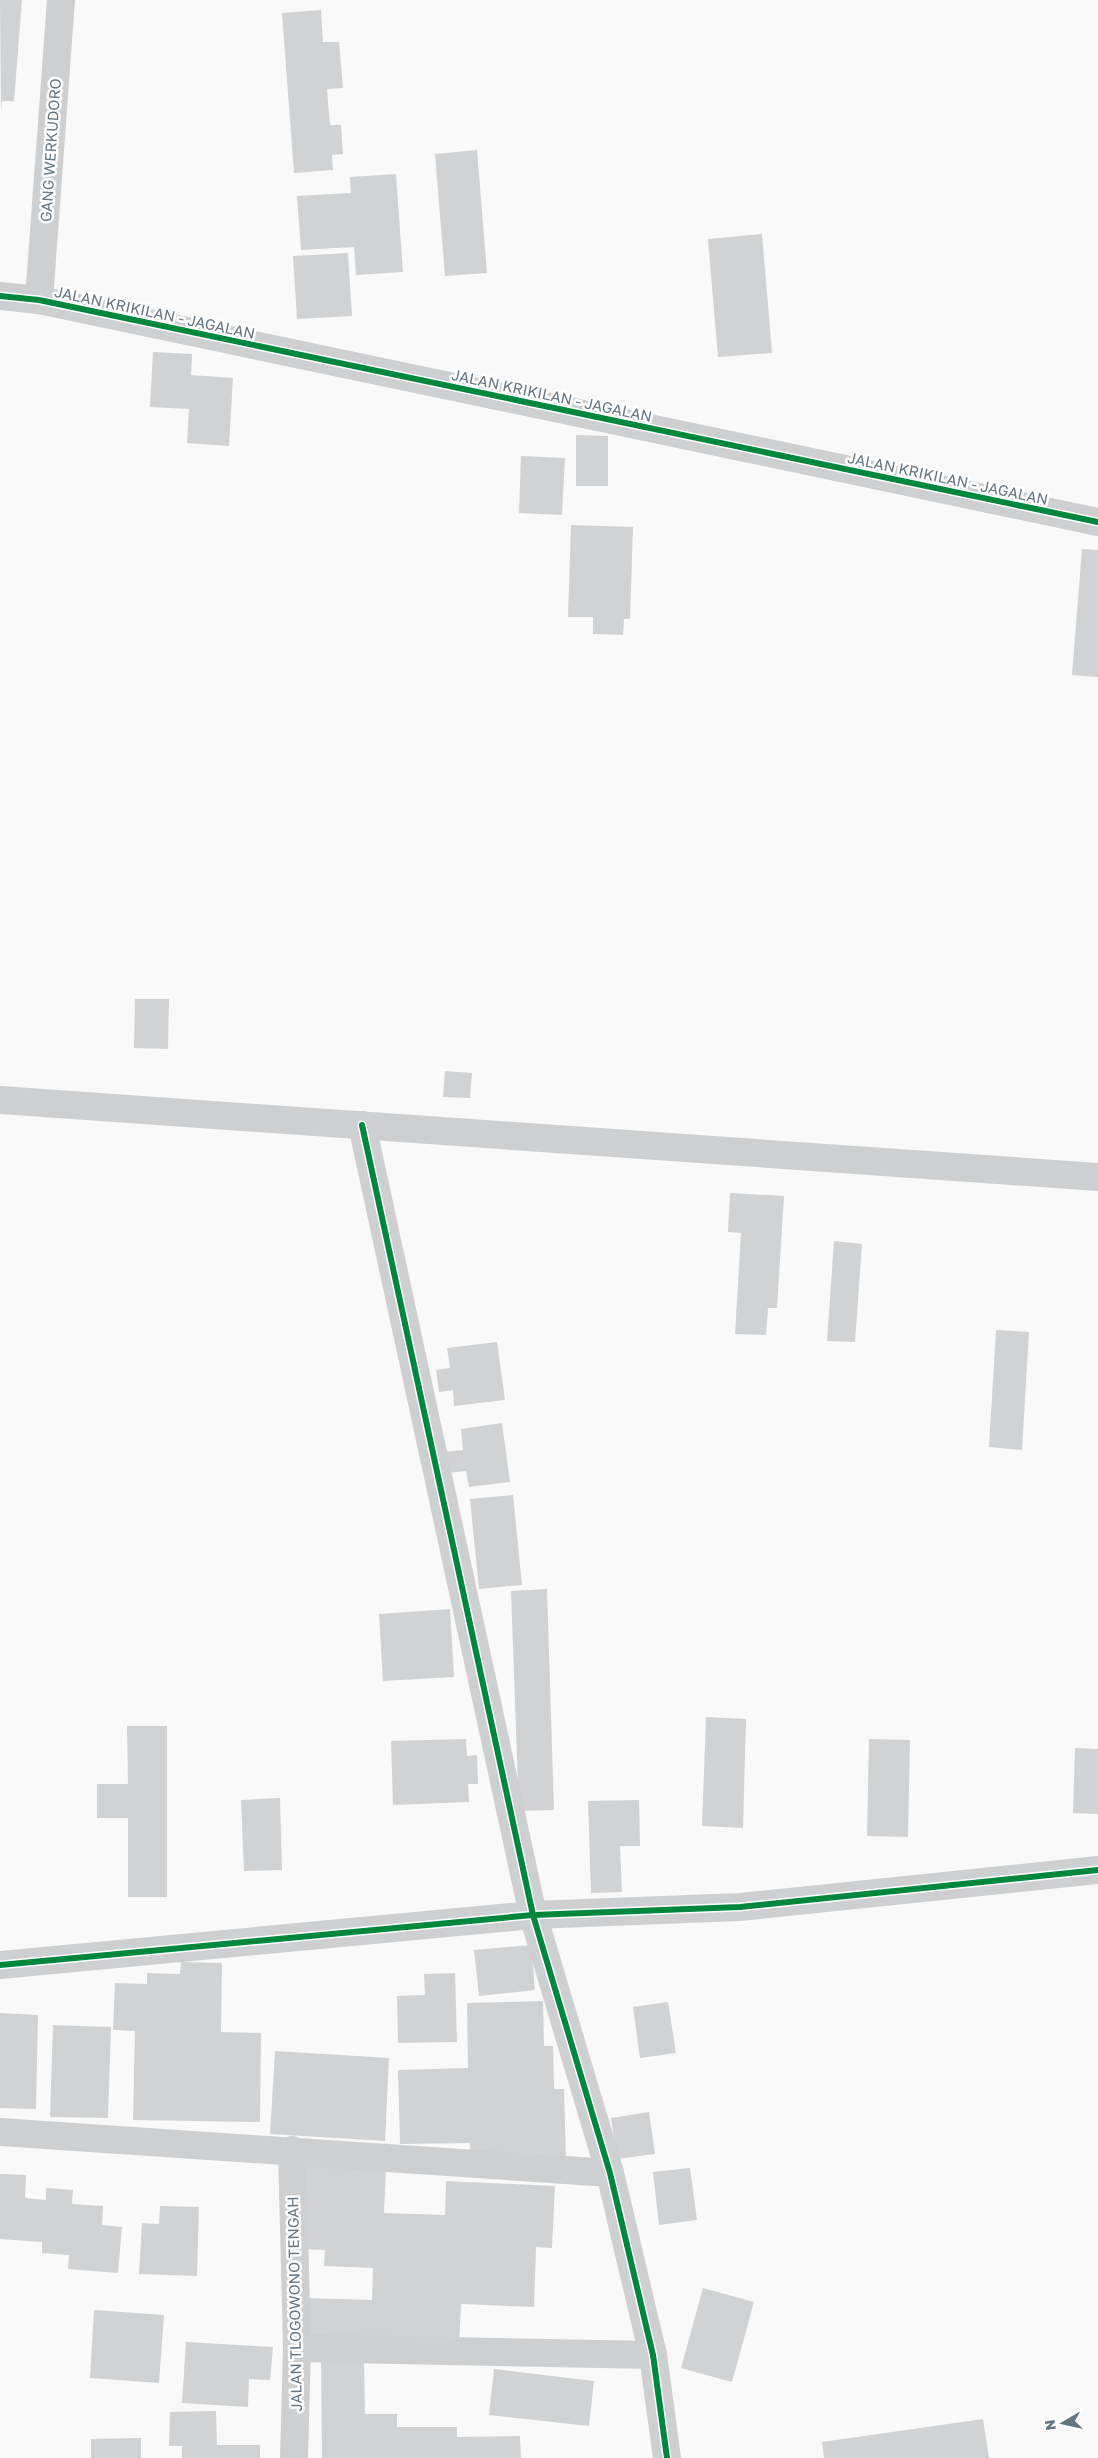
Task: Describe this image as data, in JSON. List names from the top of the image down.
{
  "streets": {
    "street": ["GANG WERKUDORO", "JALAN KRIKILAN - JAGALAN", "JALAN TLOGOWONO TENGAH"]
  },
  "crossings": [
    ["GANG WERKUDORO", "JALAN KRIKILAN - JAGALAN"]
  ],
  "north": "left"
}
